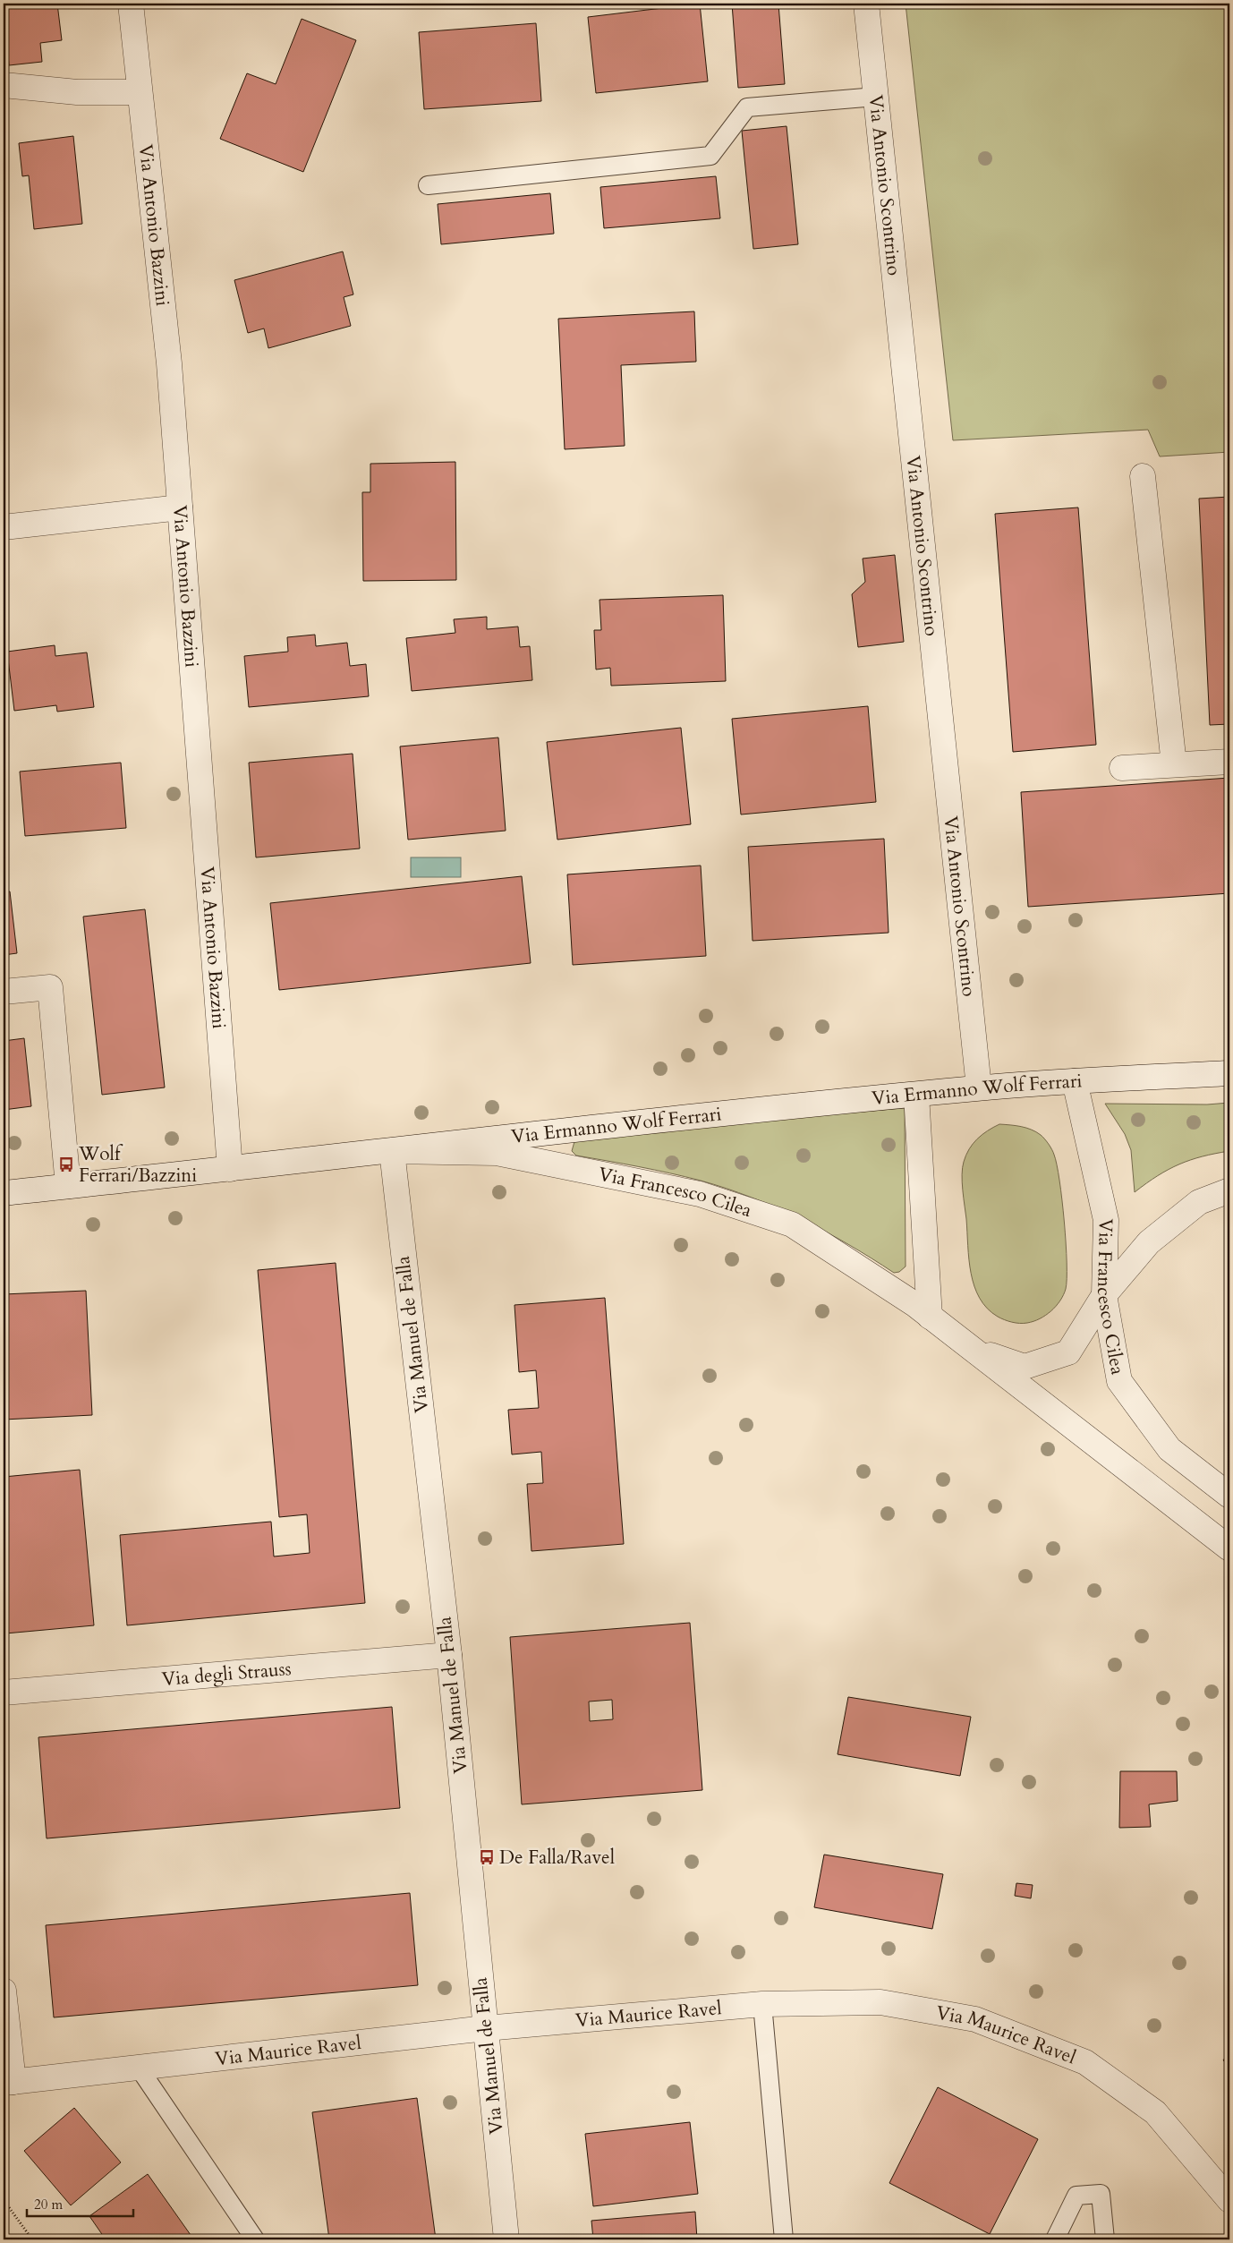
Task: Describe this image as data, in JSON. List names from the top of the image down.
{
  "streets": {
    "street": [
      "Via Antonio Scontrino",
      "Via Antonio Bazzini",
      "Via Ermanno Wolf Ferrari",
      "Via Francesco Cilea",
      "Via Manuel de Falla",
      "Via degli Strauss",
      "Via Maurice Ravel"
    ]
  },
  "crossings": [
    ["Via Antonio Scontrino", "Via Ermanno Wolf Ferrari"],
    ["Via Antonio Bazzini", "Via Ermanno Wolf Ferrari"],
    ["Via Ermanno Wolf Ferrari", "Via Francesco Cilea"],
    ["Via Ermanno Wolf Ferrari", "Via Manuel de Falla"],
    ["Via Francesco Cilea", "Via Manuel de Falla"],
    ["Via Manuel de Falla", "Via degli Strauss"],
    ["Via Manuel de Falla", "Via Maurice Ravel"]
  ],
  "places": {
    "bus stop": ["Wolf Ferrari/Bazzini", "De Falla/Ravel"]
  },
  "scale_bar": "20 m"
}
